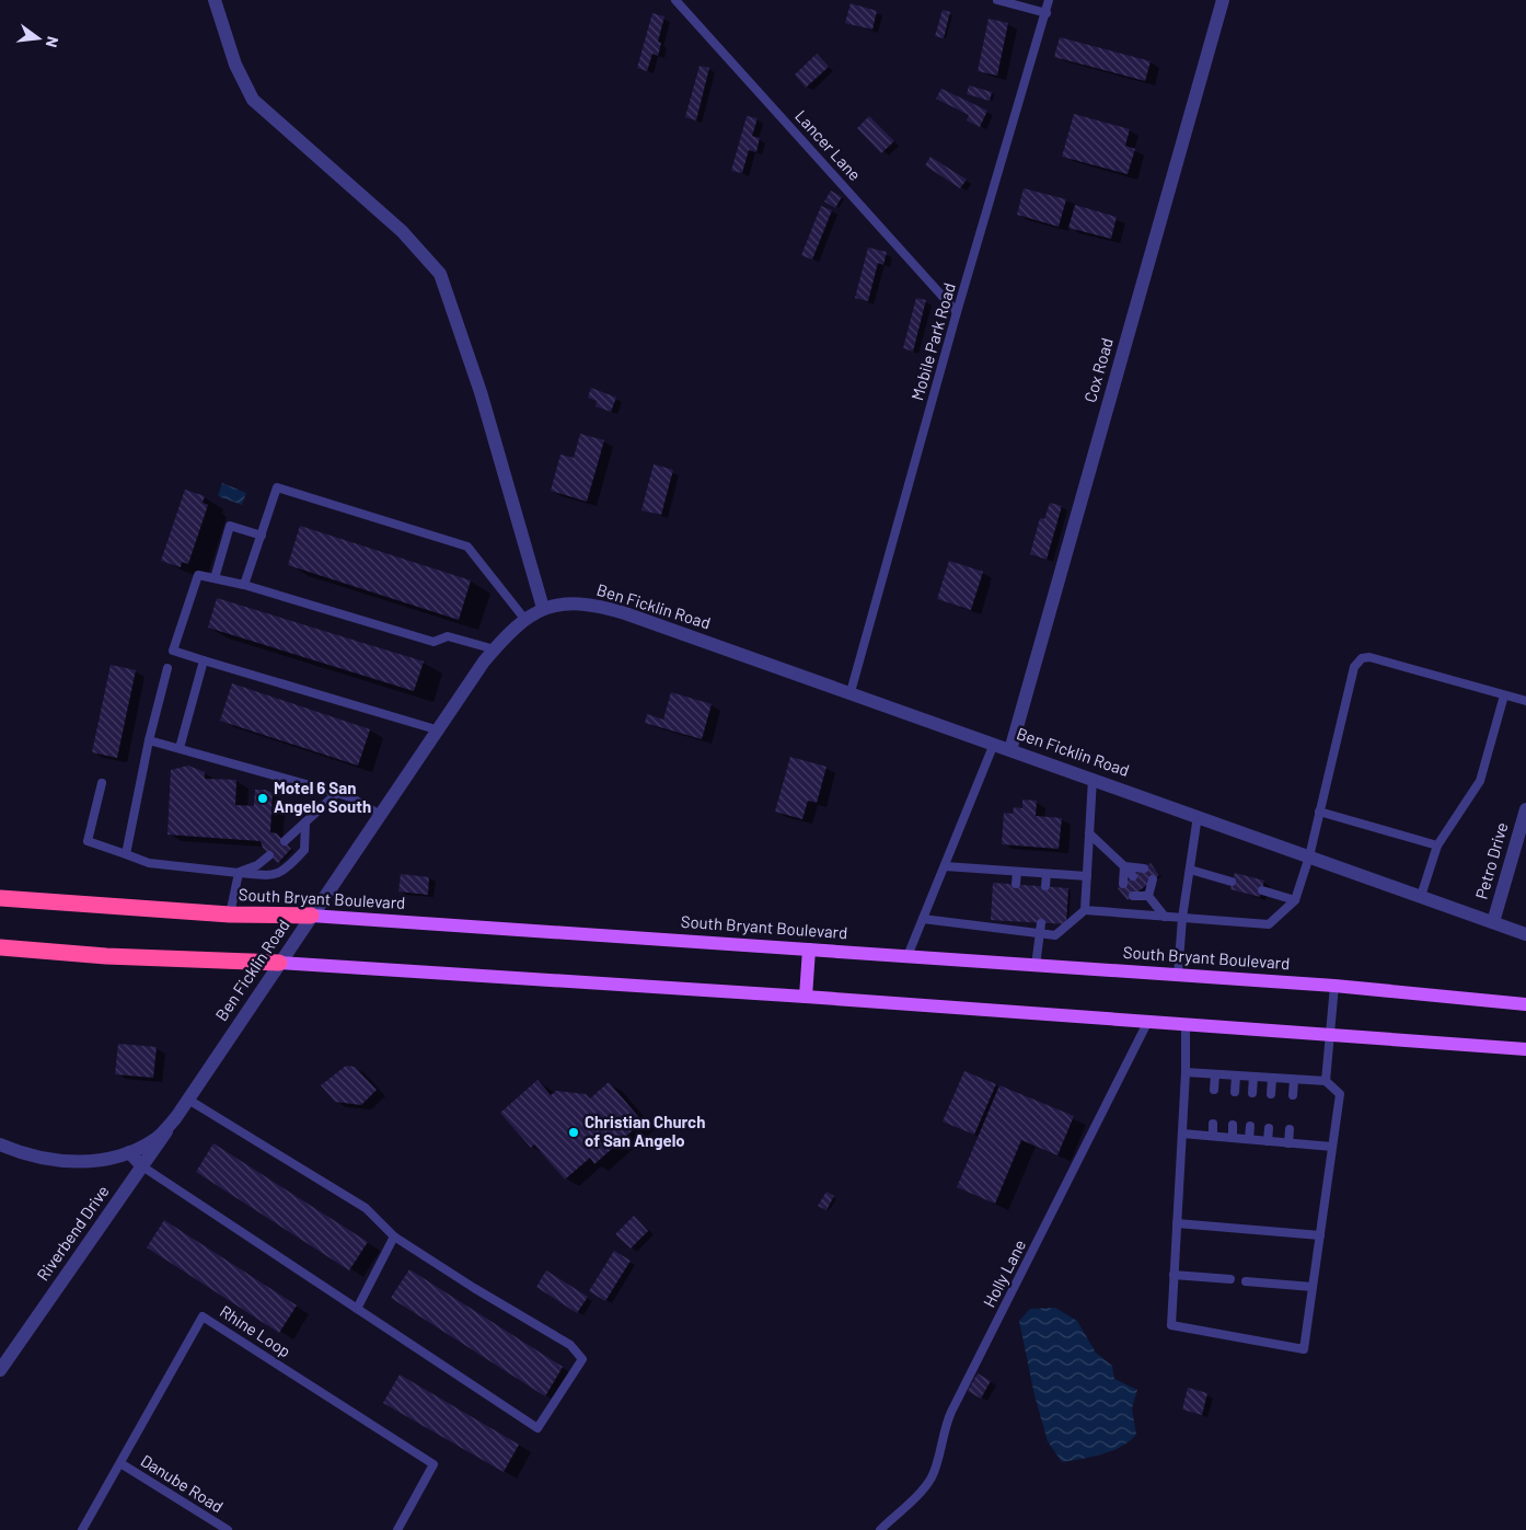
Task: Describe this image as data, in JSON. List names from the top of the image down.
{
  "streets": {
    "highway": ["South Bryant Boulevard"],
    "street": [
      "Cox Road",
      "Ben Ficklin Road",
      "Petro Drive",
      "Riverbend Drive"
    ],
    "lane": [
      "Lancer Lane",
      "Mobile Park Road",
      "Holly Lane",
      "Rhine Loop",
      "Danube Road"
    ]
  },
  "crossings": [
    ["Lancer Lane", "Mobile Park Road"],
    ["Mobile Park Road", "Ben Ficklin Road"],
    ["Cox Road", "Ben Ficklin Road"],
    ["Ben Ficklin Road", "Petro Drive"],
    ["Ben Ficklin Road", "South Bryant Boulevard"],
    ["Ben Ficklin Road", "Riverbend Drive"],
    ["Rhine Loop", "Danube Road"]
  ],
  "places": ["Motel 6 San Angelo South", "Christian Church of San Angelo"],
  "north": "right"
}
